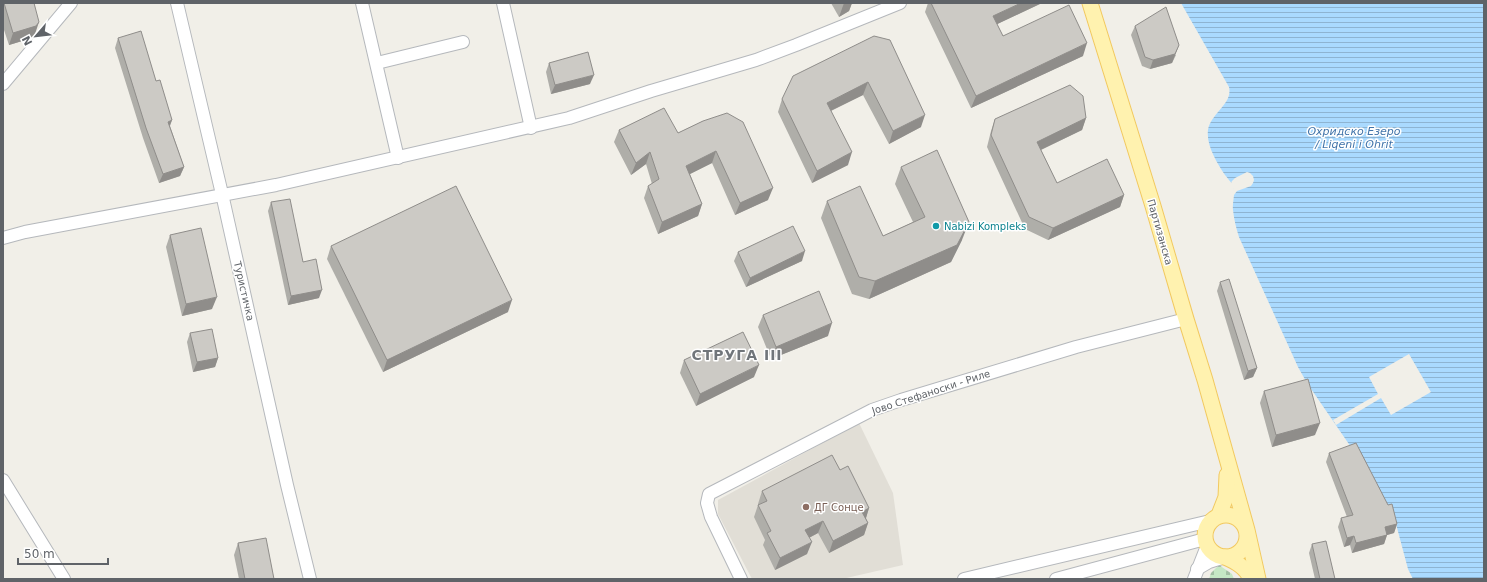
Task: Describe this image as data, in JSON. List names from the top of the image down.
{
  "streets": {
    "main road": ["Партизанска"],
    "street": ["Туристичка", "Јово Стефаноски - Риле"]
  },
  "crossings": [
    ["Партизанска", "Јово Стефаноски - Риле"]
  ],
  "districts": ["СТРУГА III"],
  "water": ["Охридско Езеро / Liqeni i Ohrit"],
  "places": ["Nabizi Kompleks", "ДГ Сонце"],
  "scale_bar": "50 m",
  "north": "bottom left"
}
